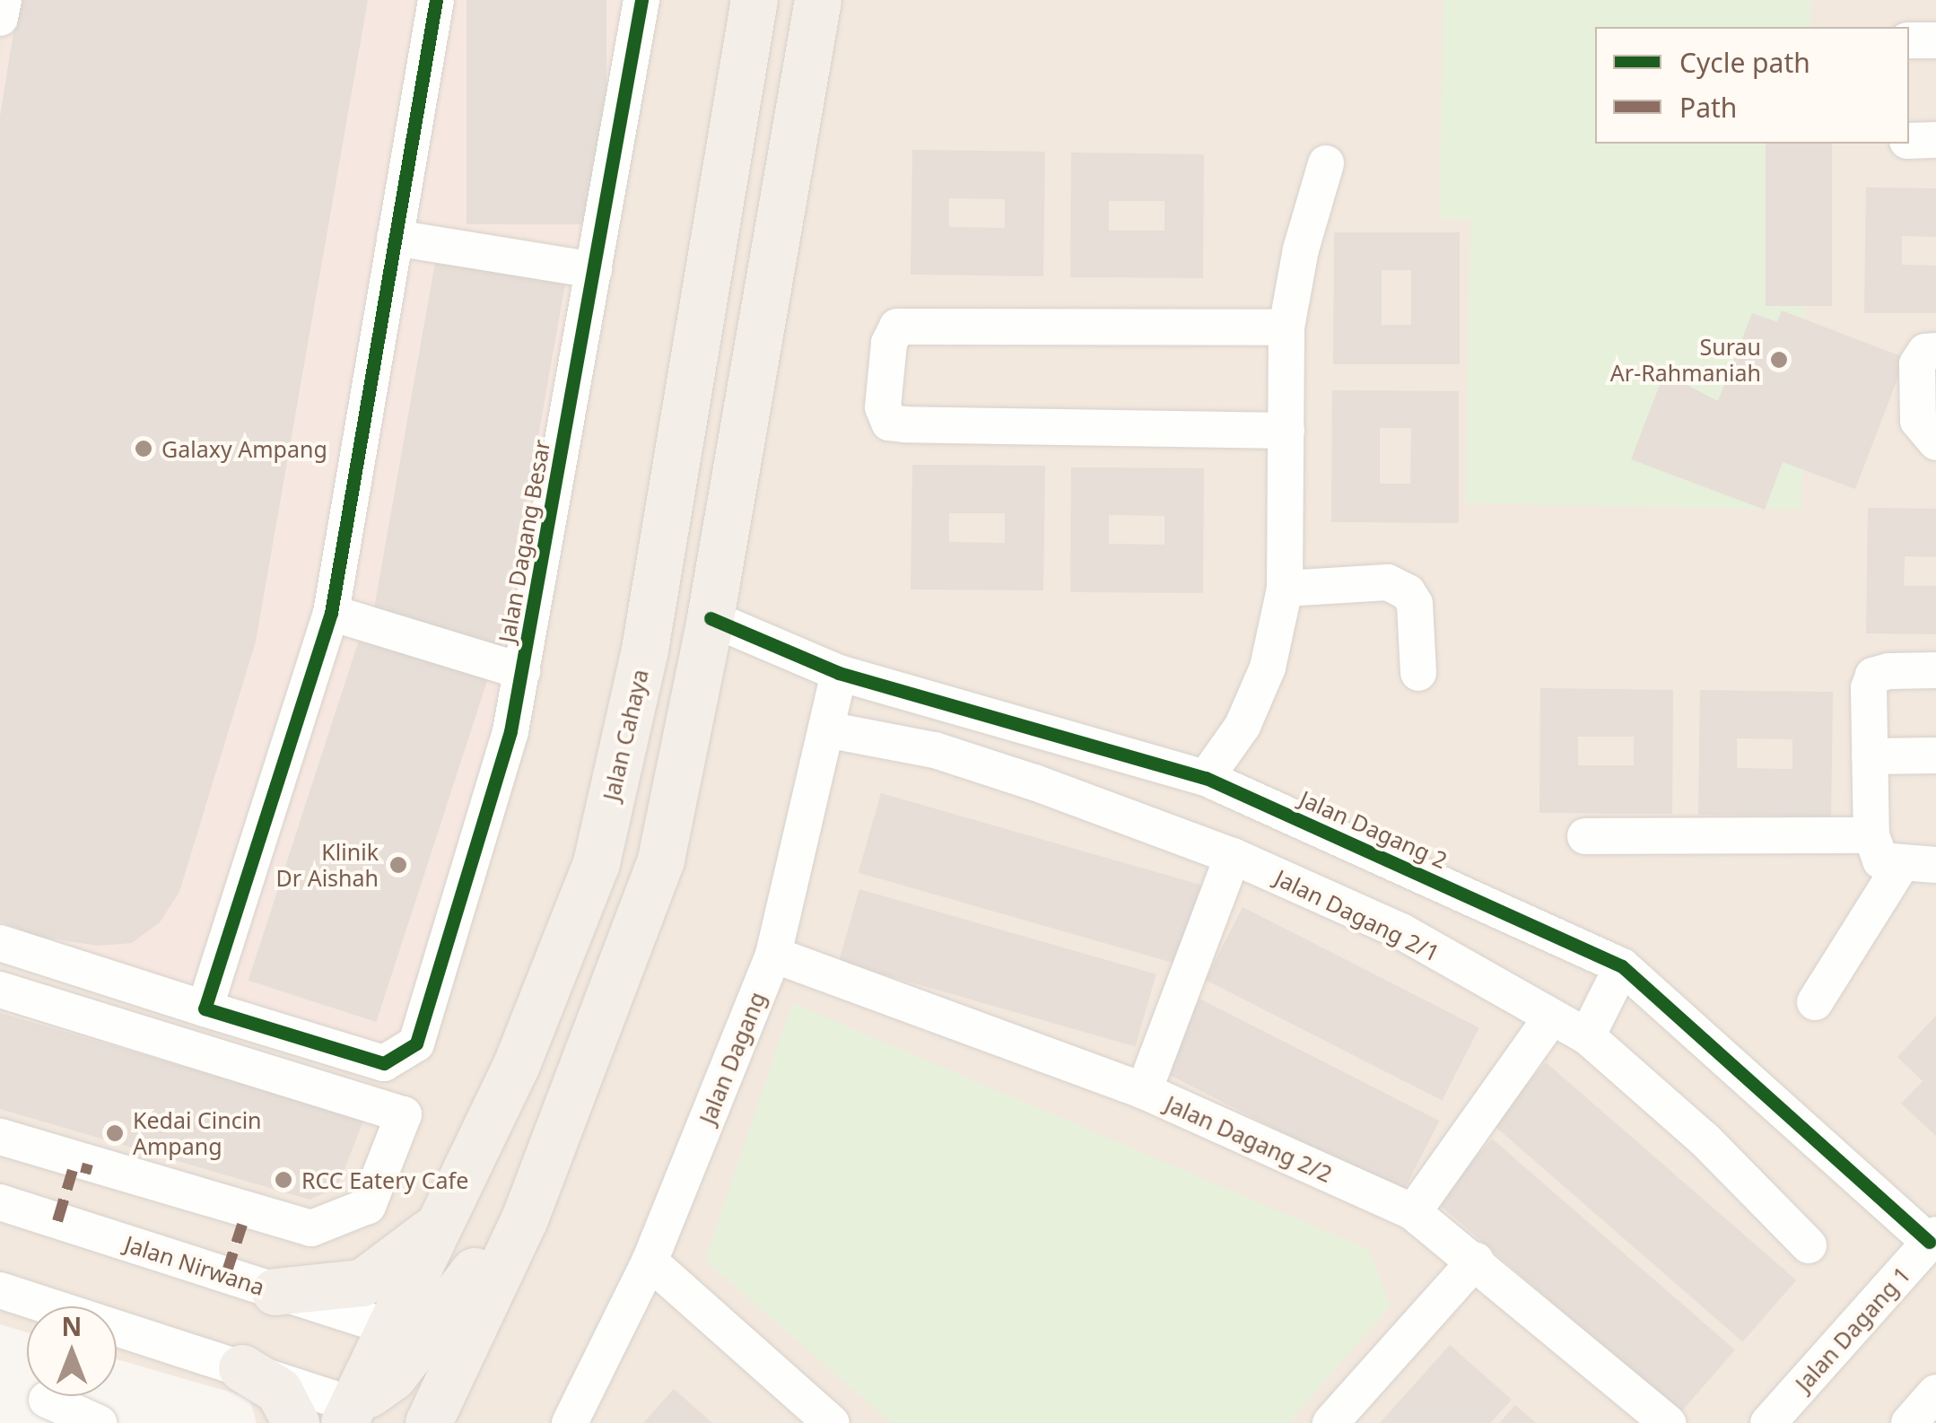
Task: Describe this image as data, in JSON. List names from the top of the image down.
{
  "streets": {
    "main road": ["Jalan Cahaya"],
    "street": [
      "Jalan Dagang Besar",
      "Jalan Dagang 2",
      "Jalan Dagang 2/1",
      "Jalan Dagang",
      "Jalan Dagang 2/2",
      "Jalan Nirwana",
      "Jalan Dagang 1"
    ]
  },
  "crossings": [
    ["Jalan Cahaya", "Jalan Nirwana"],
    ["Jalan Dagang 2", "Jalan Dagang"],
    ["Jalan Dagang 2", "Jalan Dagang 1"],
    ["Jalan Dagang 2/1", "Jalan Dagang"],
    ["Jalan Dagang", "Jalan Dagang 2/2"]
  ],
  "places": [
    "Surau Ar-Rahmaniah",
    "Galaxy Ampang",
    "Klinik Dr Aishah",
    "Kedai Cincin Ampang",
    "RCC Eatery Cafe"
  ],
  "legend": ["Cycle path", "Path"],
  "north": "top"
}
